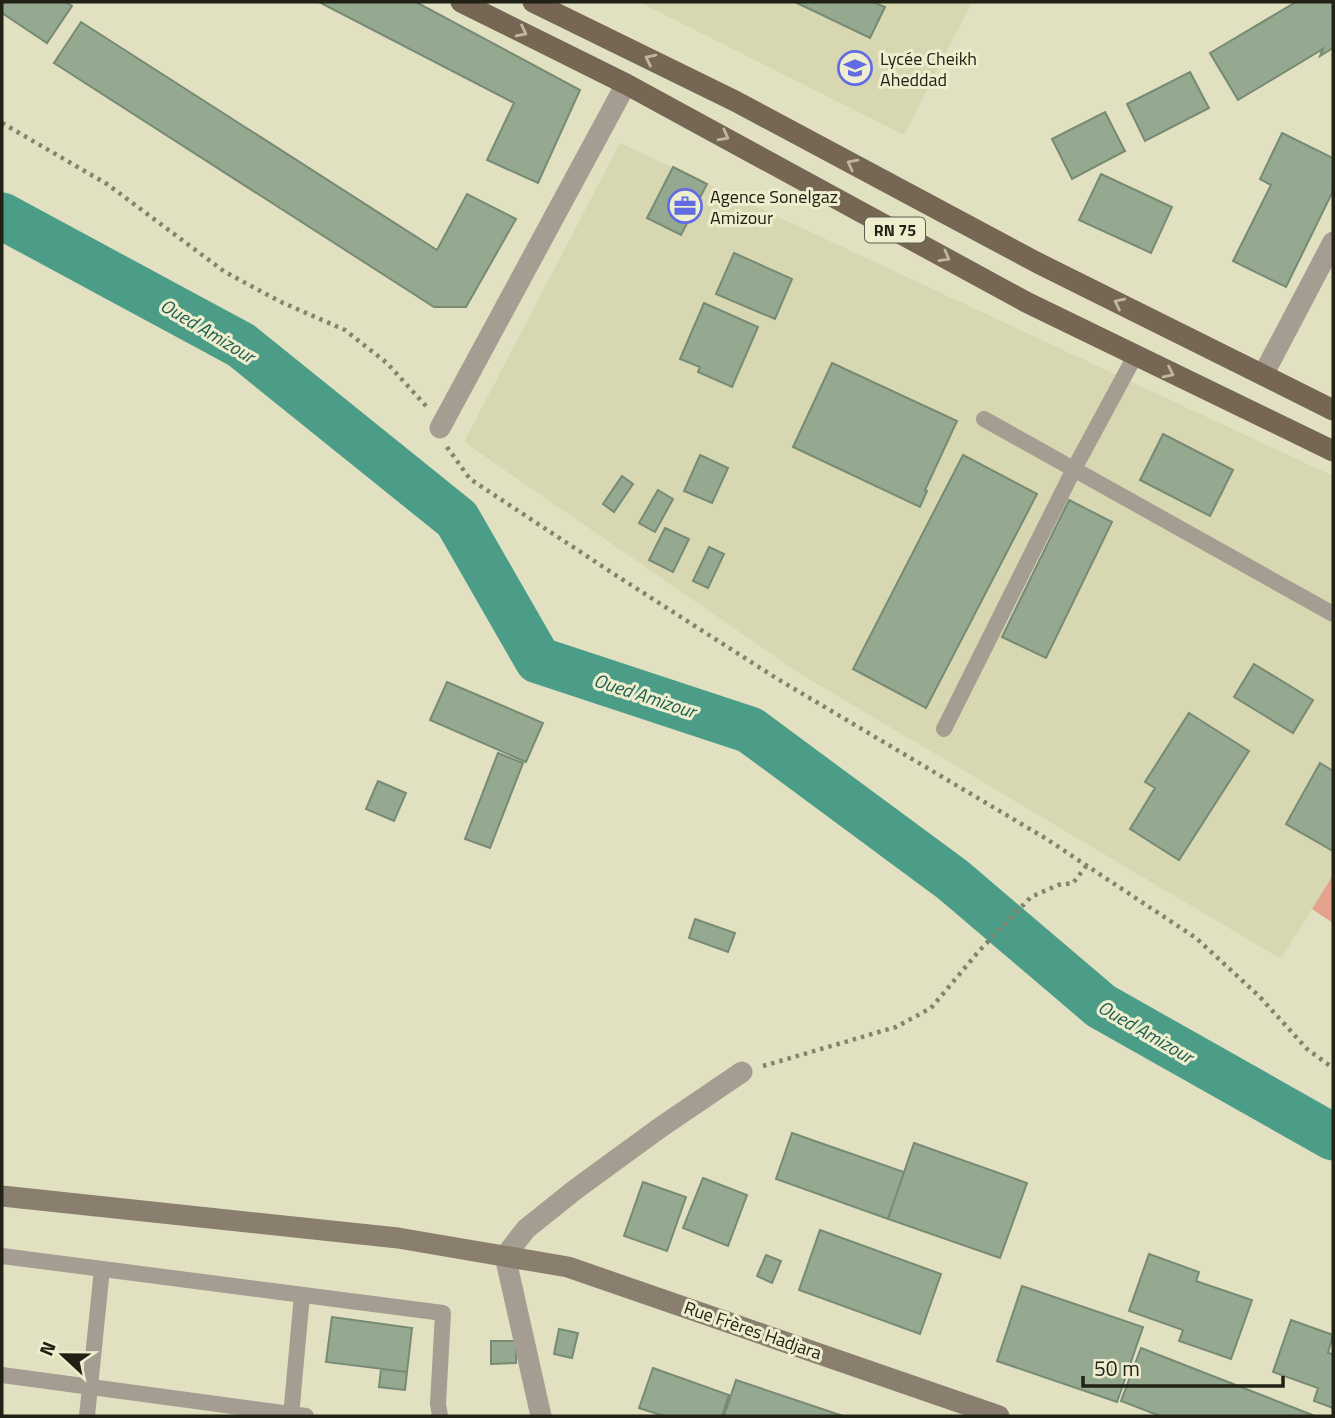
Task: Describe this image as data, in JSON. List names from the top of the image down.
{
  "streets": {
    "main road": ["RN 75", "Rue Frères Hadjara"]
  },
  "water": ["Oued Amizour"],
  "places": {
    "school or university": ["Lycée Cheikh Aheddad"],
    "office": ["Agence Sonelgaz Amizour"]
  },
  "scale_bar": "50 m",
  "north": "left"
}
